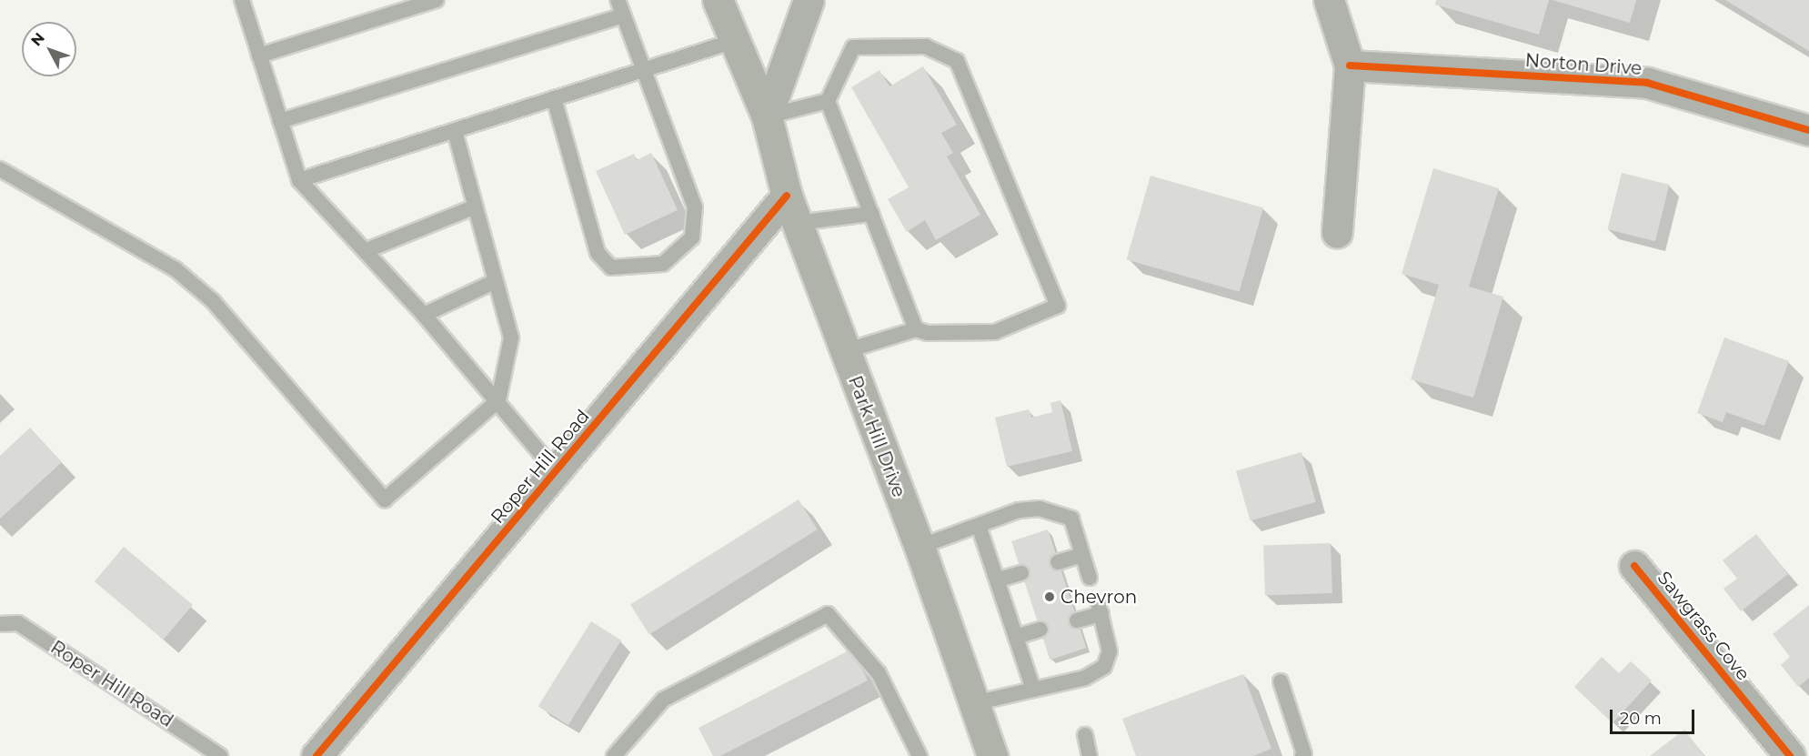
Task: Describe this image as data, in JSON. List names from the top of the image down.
{
  "streets": {
    "main road": ["Park Hill Drive"],
    "street": ["Norton Drive", "Roper Hill Road", "Sawgrass Cove"]
  },
  "crossings": [
    ["Park Hill Drive", "Roper Hill Road"]
  ],
  "places": ["Chevron"],
  "scale_bar": "20 m",
  "north": "top left"
}
